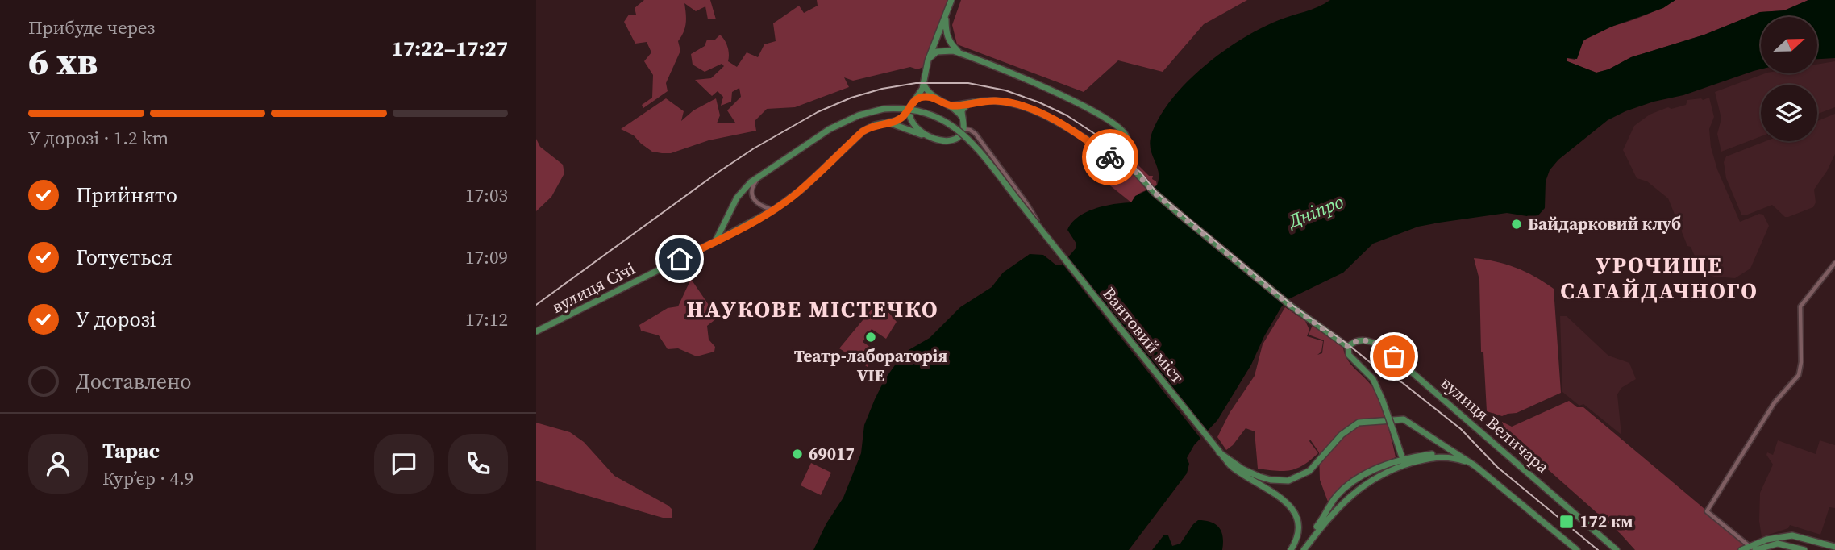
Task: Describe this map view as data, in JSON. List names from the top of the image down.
{
  "streets": {
    "main road": ["вулиця Січі", "Вантовий міст", "вулиця Величара"]
  },
  "crossings": [
    ["вулиця Січі", "Вантовий міст"]
  ],
  "districts": ["УРОЧИЩЕ САГАЙДАЧНОГО", "НАУКОВЕ МІСТЕЧКО"],
  "water": ["Дніпро"],
  "places": {
    "other": ["Байдарковий клуб", "Театр-лабораторія VIE", "69017"],
    "transit": ["172 км"]
  },
  "north": "right",
  "page": {
    "heading": ["6 хв", "Прибуде через", "17:22–17:27"],
    "panel": ["Тарас", "Кур’єр · 4.9"],
    "bar": "У дорозі · 1.2 km",
    "list": [
      ["Прийнято", "17:03"],
      ["Готується", "17:09"],
      ["У дорозі", "17:12"],
      "Доставлено"
    ]
  }
}
